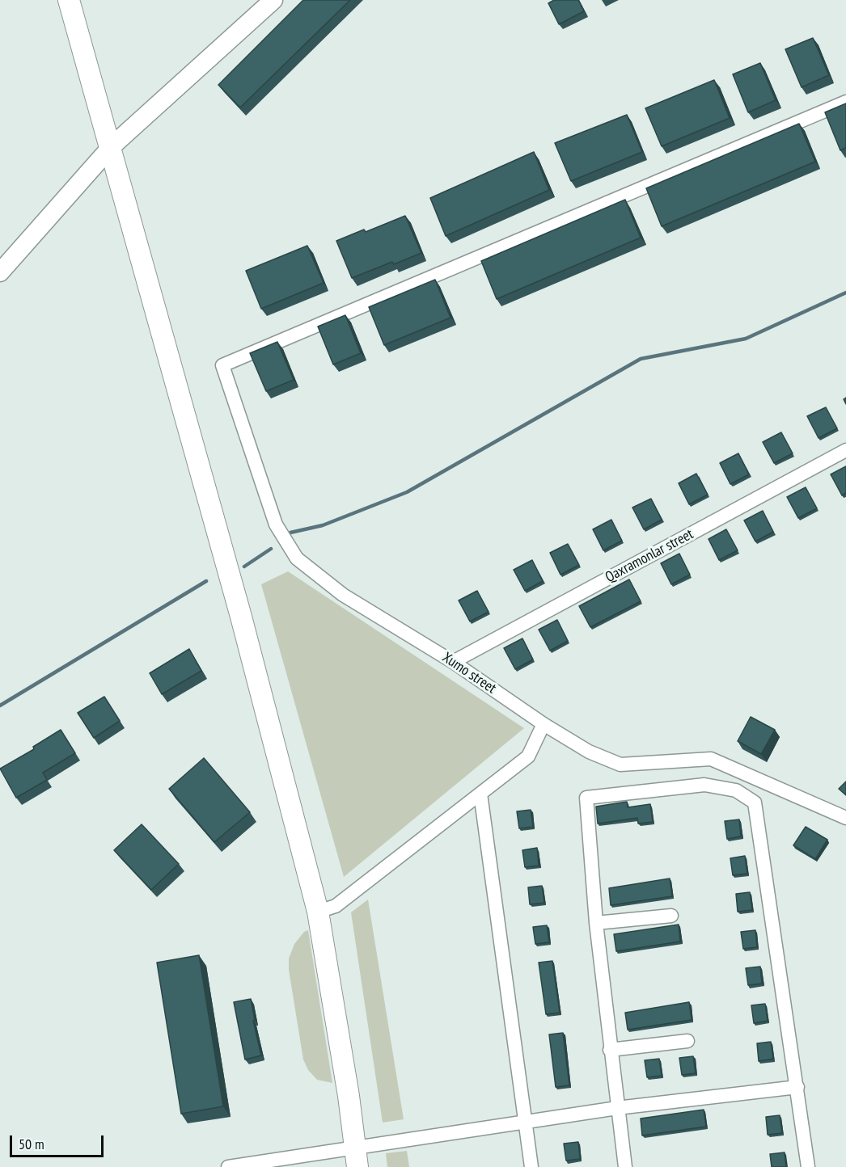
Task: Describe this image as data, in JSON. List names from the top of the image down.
{
  "streets": {
    "street": ["Qaxramonlar street", "Xumo street"]
  },
  "crossings": [
    ["Qaxramonlar street", "Xumo street"]
  ],
  "scale_bar": "50 m"
}
